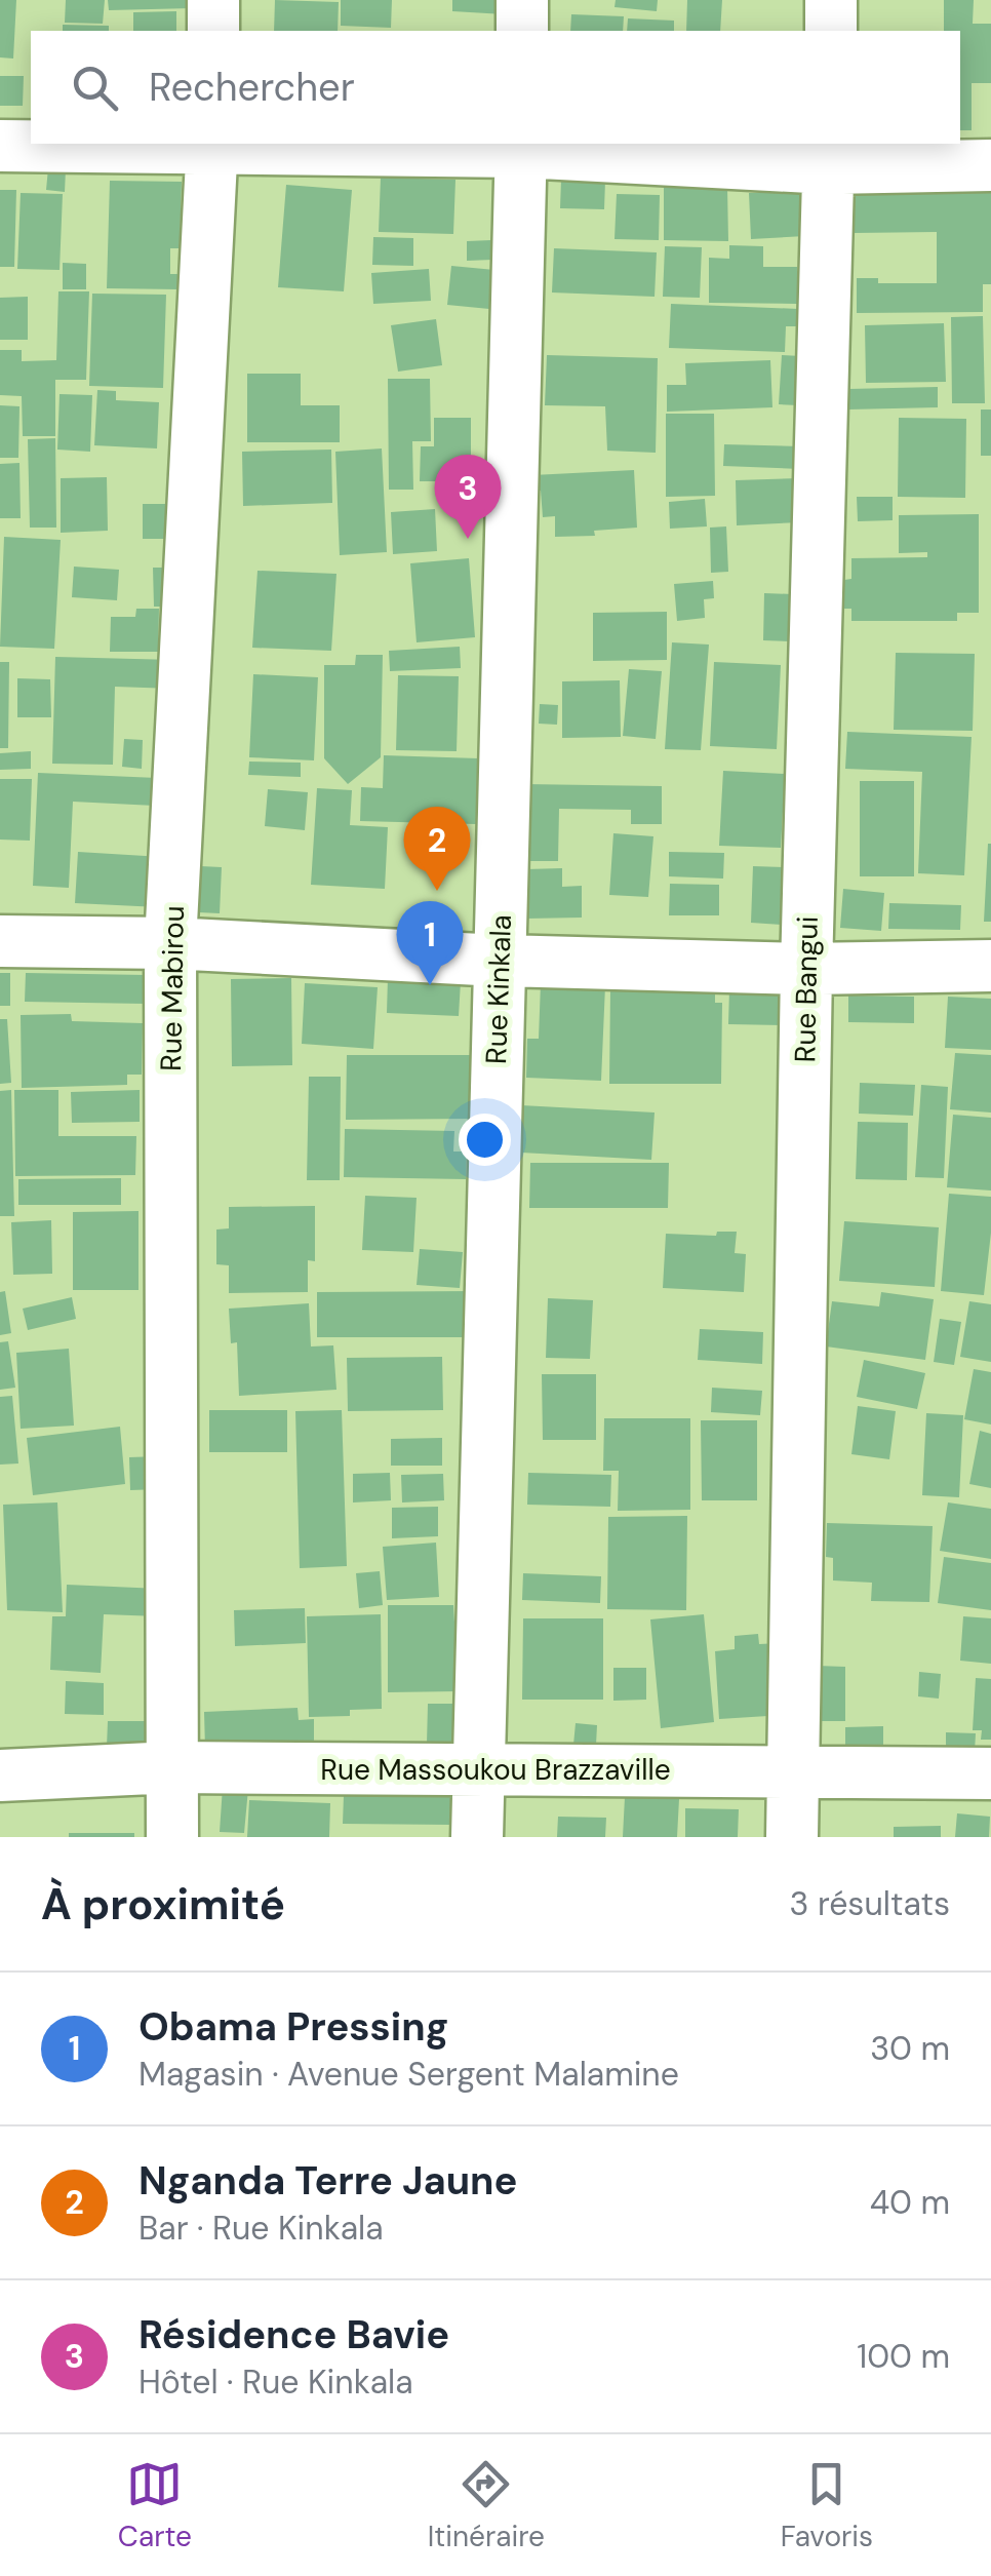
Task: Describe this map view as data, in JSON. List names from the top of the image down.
{
  "streets": {
    "street": [
      "Rue Mabirou",
      "Rue Kinkala",
      "Rue Bangui",
      "Rue Massoukou Brazzaville"
    ]
  },
  "crossings": [
    ["Rue Mabirou", "Rue Massoukou Brazzaville"],
    ["Rue Kinkala", "Rue Massoukou Brazzaville"],
    ["Rue Bangui", "Rue Massoukou Brazzaville"]
  ],
  "page": {
    "search": "Rechercher",
    "pins": ["3", "2", "1"],
    "heading": ["À proximité", "3 résultats"],
    "list": [
      {
        "mark": "1",
        "name": "Obama Pressing",
        "note": "Magasin · Avenue Sergent Malamine",
        "value": "30 m"
      },
      {
        "mark": "2",
        "name": "Nganda Terre Jaune",
        "note": "Bar · Rue Kinkala",
        "value": "40 m"
      },
      {
        "mark": "3",
        "name": "Résidence Bavie",
        "note": "Hôtel · Rue Kinkala",
        "value": "100 m"
      }
    ],
    "nav": ["Carte", "Itinéraire", "Favoris"]
  }
}
